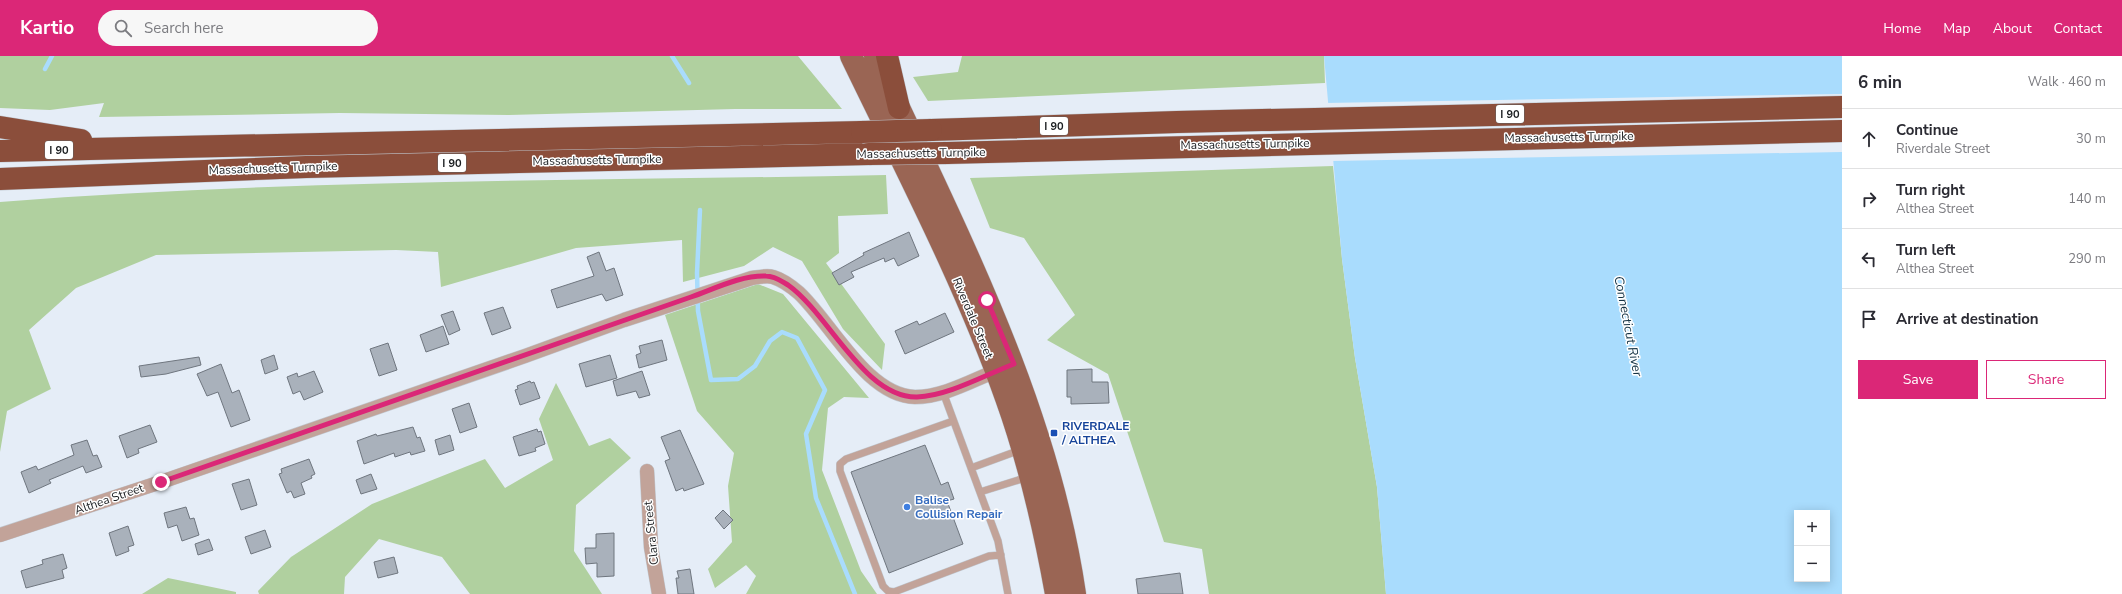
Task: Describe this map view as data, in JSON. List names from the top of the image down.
{
  "streets": {
    "highway": ["I 90", "Massachusetts Turnpike"],
    "main road": ["Riverdale Street"],
    "street": ["Althea Street", "Clara Street"]
  },
  "crossings": [
    ["Riverdale Street", "Althea Street"]
  ],
  "water": ["Connecticut River"],
  "places": {
    "transit": ["RIVERDALE / ALTHEA"],
    "other": ["Balise Collision Repair"]
  },
  "page": {
    "header": "Kartio",
    "search": "Search here",
    "nav": [
      "Home",
      "Map",
      "About",
      "Contact"
    ],
    "heading": ["6 min", "Walk · 460 m"],
    "list": [
      ["Continue", "Riverdale Street", "30 m"],
      ["Turn right", "Althea Street", "140 m"],
      ["Turn left", "Althea Street", "290 m"],
      "Arrive at destination"
    ],
    "buttons": ["Save", "Share"],
    "map_buttons": ["+", "−"]
  }
}
